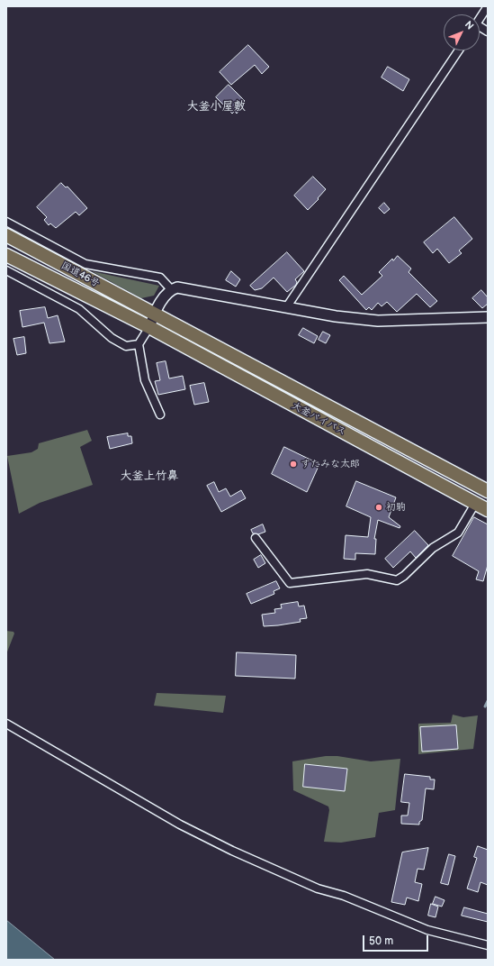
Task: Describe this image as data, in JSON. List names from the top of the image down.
{
  "streets": {
    "highway": ["国道46号", "大釜バイパス"]
  },
  "crossings": [
    ["国道46号", "大釜バイパス"]
  ],
  "districts": ["大釜小屋敷", "大釜上竹鼻"],
  "places": ["すたみな太郎", "初駒"],
  "scale_bar": "50 m",
  "north": "top right"
}
